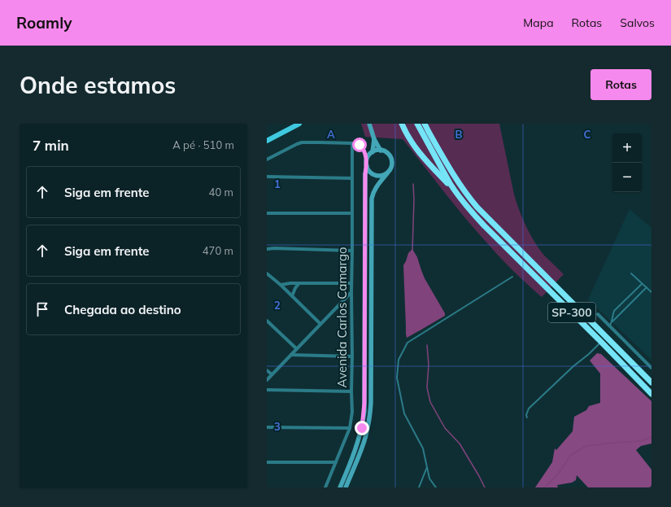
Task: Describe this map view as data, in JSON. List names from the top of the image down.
{
  "streets": {
    "highway": ["SP-300"],
    "street": ["Avenida Carlos Camargo"]
  },
  "page": {
    "header": "Roamly",
    "nav": ["Mapa", "Rotas", "Salvos"],
    "buttons": "Rotas",
    "title": "Onde estamos",
    "heading": ["7 min", "A pé · 510 m"],
    "map_buttons": ["+", "−"],
    "list": [
      ["Siga em frente", "40 m"],
      ["Siga em frente", "470 m"],
      "Chegada ao destino"
    ]
  },
  "grid": {
    "columns": ["A", "B", "C"],
    "rows": ["1", "2", "3"]
  }
}
